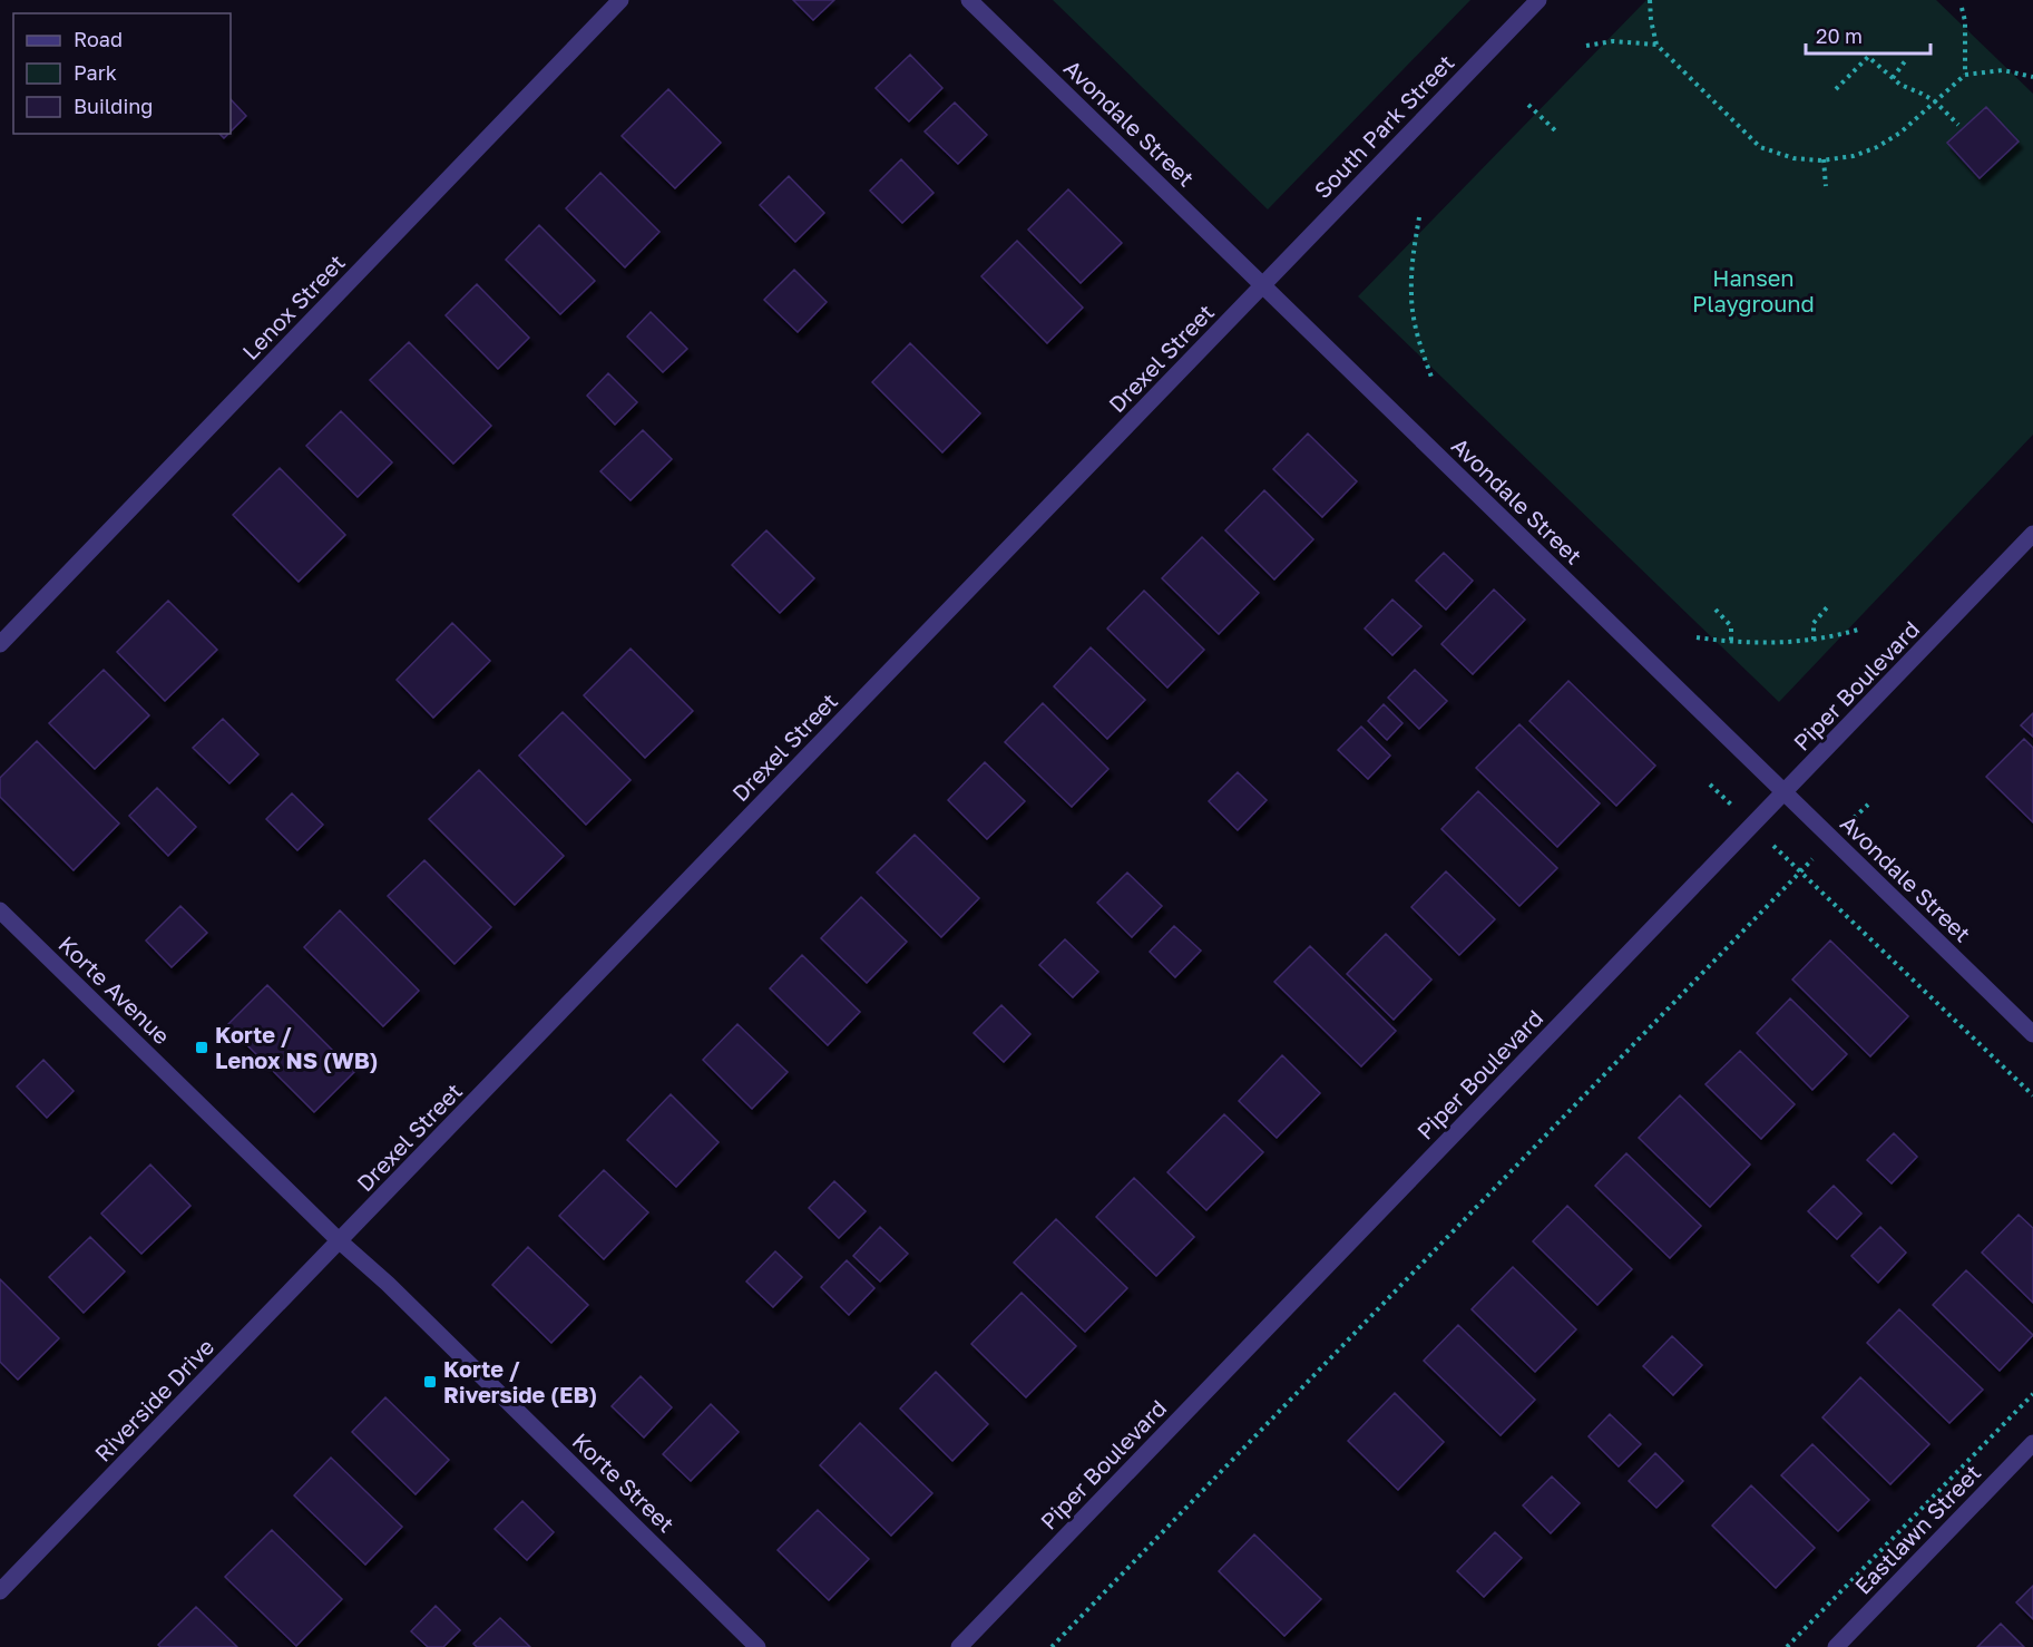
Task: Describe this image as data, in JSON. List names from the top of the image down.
{
  "streets": {
    "street": [
      "Avondale Street",
      "South Park Street",
      "Lenox Street",
      "Drexel Street",
      "Piper Boulevard",
      "Korte Avenue",
      "Riverside Drive",
      "Korte Street",
      "Eastlawn Street"
    ]
  },
  "crossings": [
    ["Avondale Street", "South Park Street"],
    ["Avondale Street", "Drexel Street"],
    ["Avondale Street", "Piper Boulevard"],
    ["South Park Street", "Drexel Street"],
    ["Drexel Street", "Korte Avenue"],
    ["Drexel Street", "Riverside Drive"],
    ["Drexel Street", "Korte Street"],
    ["Korte Avenue", "Riverside Drive"],
    ["Korte Avenue", "Korte Street"],
    ["Riverside Drive", "Korte Street"]
  ],
  "parks": ["Hansen Playground"],
  "places": {
    "transit": ["Korte / Lenox NS (WB)", "Korte / Riverside (EB)"]
  },
  "legend": ["Road", "Park", "Building"],
  "scale_bar": "20 m"
}
